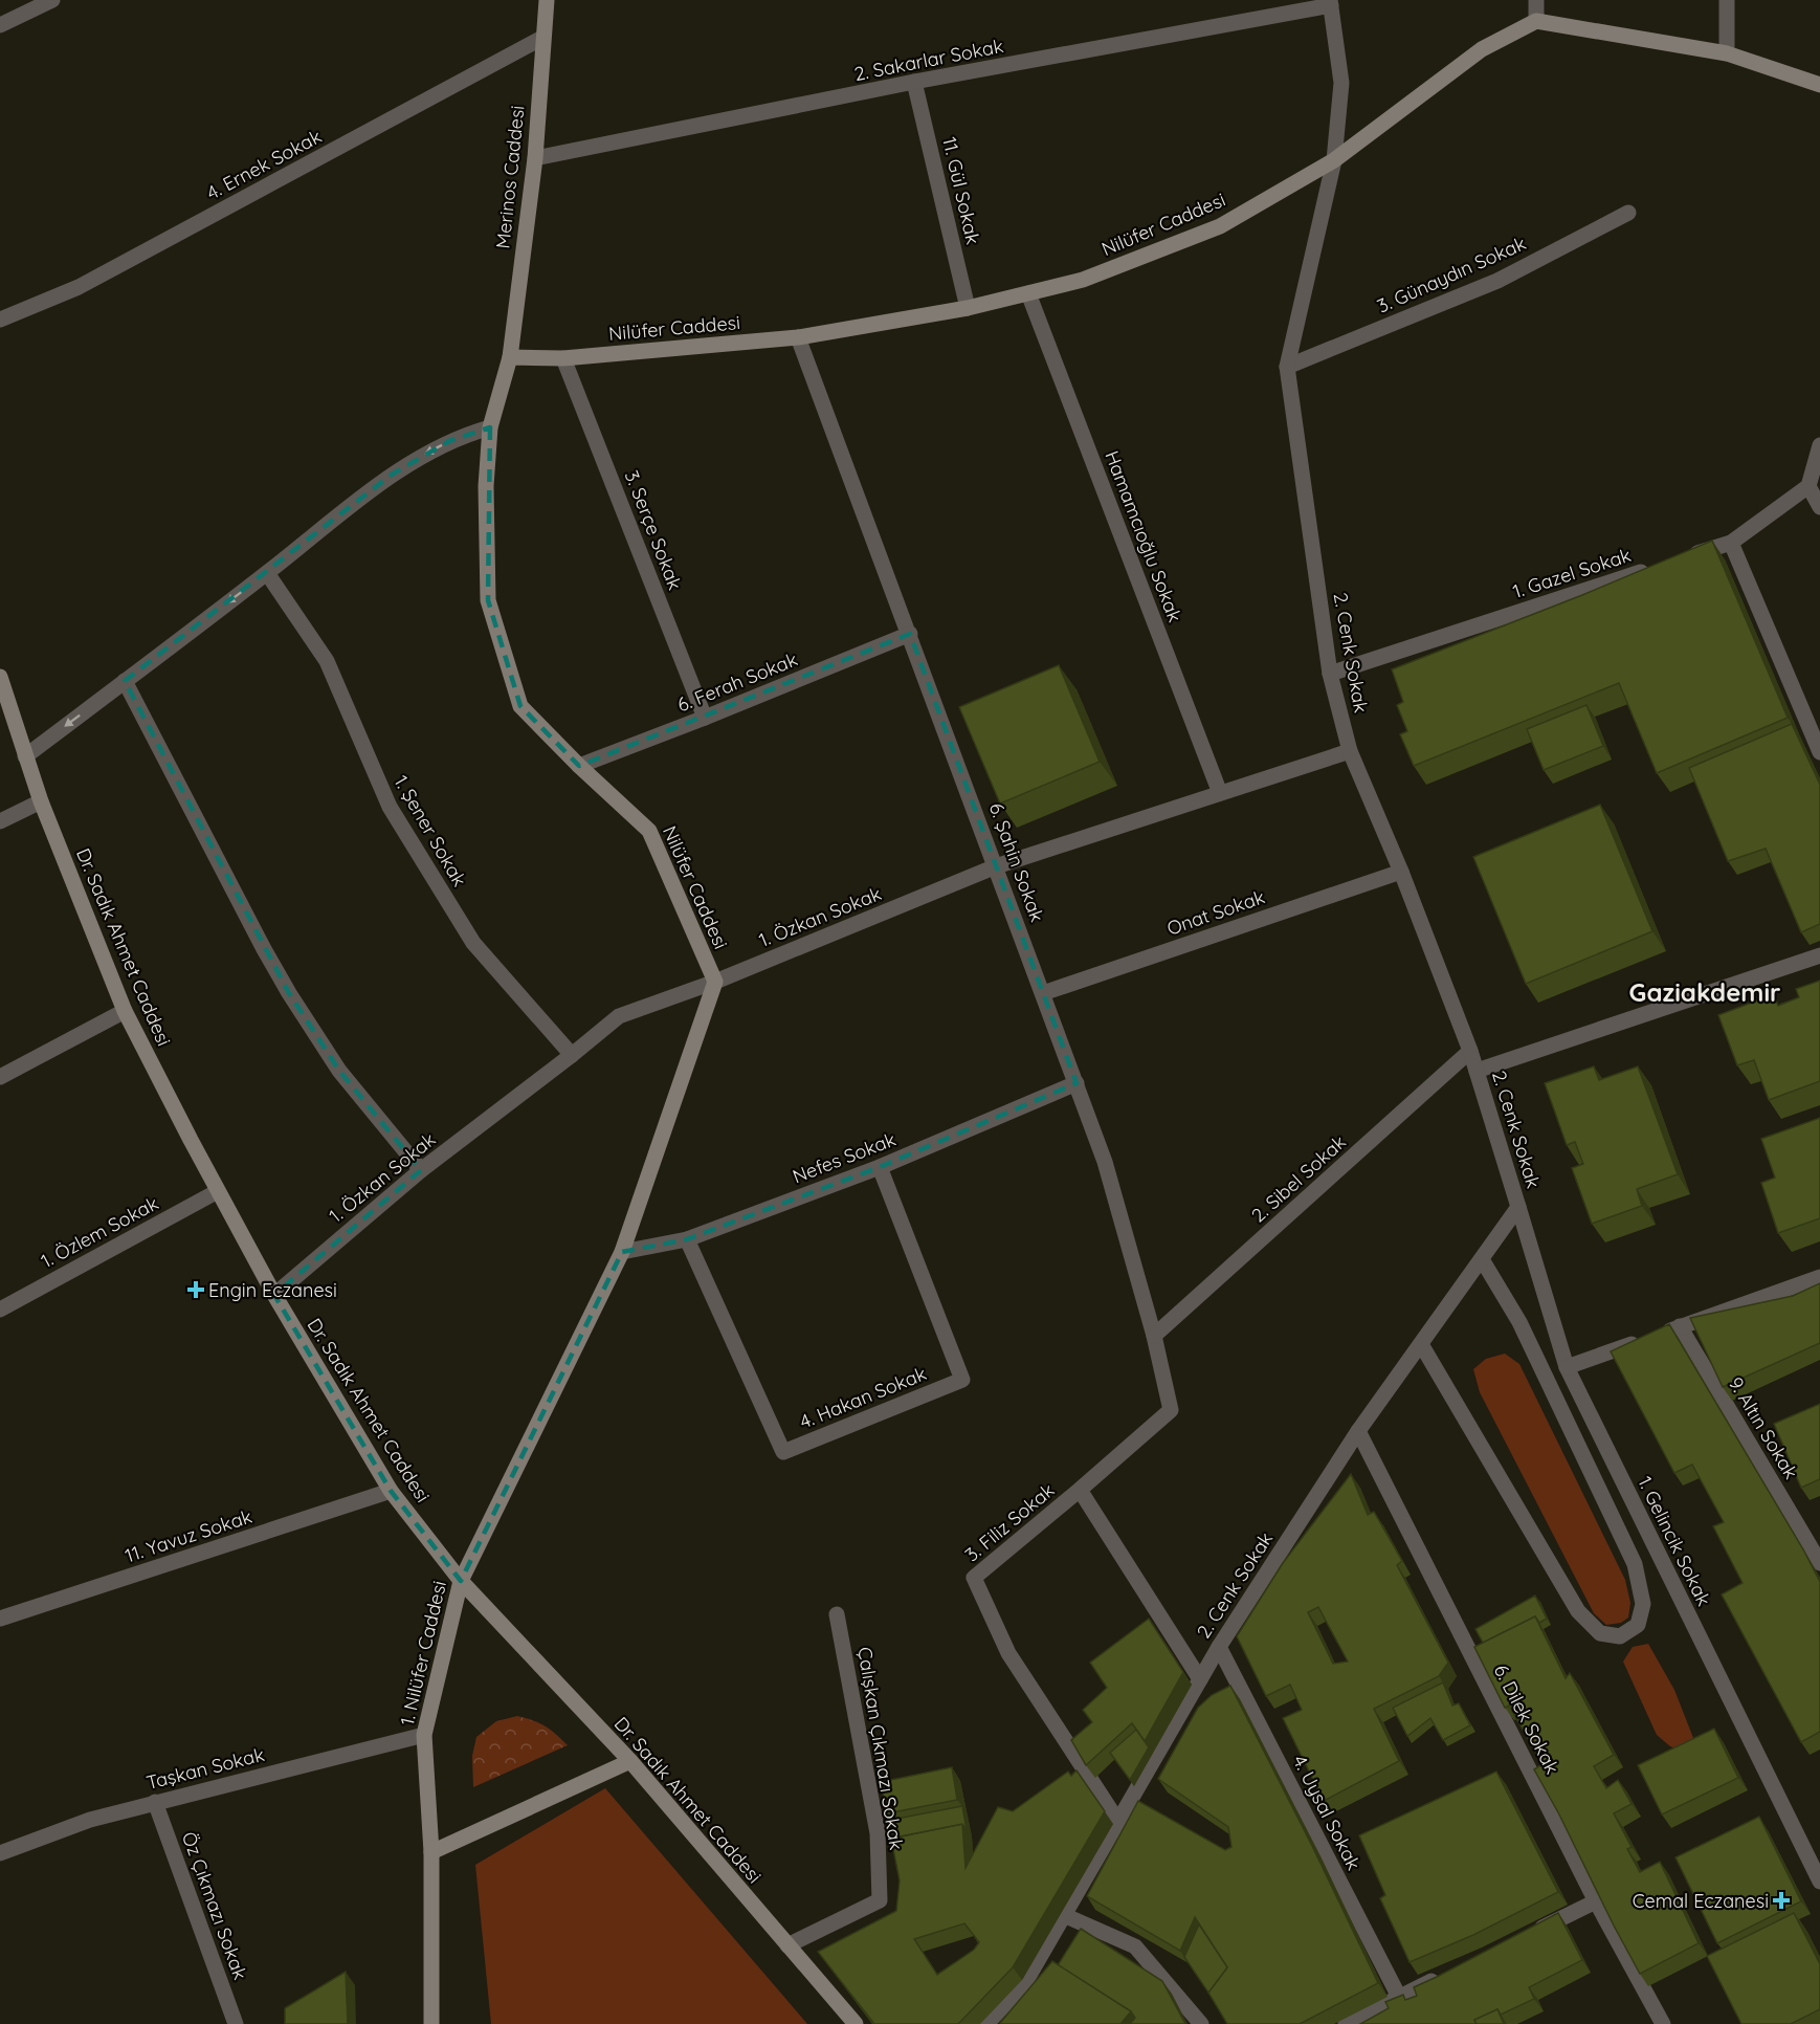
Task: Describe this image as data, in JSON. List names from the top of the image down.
{
  "streets": {
    "main road": [
      "Merinos Caddesi",
      "Nilüfer Caddesi",
      "Dr. Sadık Ahmet Caddesi",
      "1. Nilüfer Caddesi"
    ],
    "street": [
      "2. Sakarlar Sokak",
      "4. Ernek Sokak",
      "11. Gül Sokak",
      "3. Günaydın Sokak",
      "3. Serçe Sokak",
      "Hamamcıoğlu Sokak",
      "1. Gazel Sokak",
      "2. Cenk Sokak",
      "6. Ferah Sokak",
      "1. Şener Sokak",
      "6. Şahin Sokak",
      "Onat Sokak",
      "1. Özkan Sokak",
      "Nefes Sokak",
      "2. Sibel Sokak",
      "1. Özlem Sokak",
      "4. Hakan Sokak",
      "9. Altın Sokak",
      "3. Filiz Sokak",
      "11. Yavuz Sokak",
      "1. Gelincik Sokak",
      "6. Dilek Sokak",
      "Çalışkan Çıkmazı Sokak",
      "Taşkan Sokak",
      "4. Uysal Sokak",
      "Öz Çıkmazı Sokak"
    ]
  },
  "crossings": [
    ["2. Sakarlar Sokak", "Merinos Caddesi"],
    ["2. Sakarlar Sokak", "11. Gül Sokak"],
    ["2. Sakarlar Sokak", "2. Cenk Sokak"],
    ["4. Ernek Sokak", "Merinos Caddesi"],
    ["Merinos Caddesi", "Nilüfer Caddesi"],
    ["11. Gül Sokak", "Nilüfer Caddesi"],
    ["Nilüfer Caddesi", "3. Serçe Sokak"],
    ["Nilüfer Caddesi", "Hamamcıoğlu Sokak"],
    ["Nilüfer Caddesi", "2. Cenk Sokak"],
    ["Nilüfer Caddesi", "6. Ferah Sokak"],
    ["Nilüfer Caddesi", "6. Şahin Sokak"],
    ["Nilüfer Caddesi", "1. Özkan Sokak"],
    ["3. Günaydın Sokak", "2. Cenk Sokak"],
    ["3. Serçe Sokak", "6. Ferah Sokak"],
    ["Hamamcıoğlu Sokak", "1. Özkan Sokak"],
    ["1. Gazel Sokak", "2. Cenk Sokak"],
    ["2. Cenk Sokak", "Onat Sokak"],
    ["2. Cenk Sokak", "1. Özkan Sokak"],
    ["2. Cenk Sokak", "2. Sibel Sokak"],
    ["2. Cenk Sokak", "3. Filiz Sokak"],
    ["2. Cenk Sokak", "1. Gelincik Sokak"],
    ["2. Cenk Sokak", "6. Dilek Sokak"],
    ["2. Cenk Sokak", "4. Uysal Sokak"],
    ["6. Ferah Sokak", "6. Şahin Sokak"],
    ["1. Şener Sokak", "1. Özkan Sokak"],
    ["6. Şahin Sokak", "Onat Sokak"],
    ["6. Şahin Sokak", "1. Özkan Sokak"],
    ["6. Şahin Sokak", "Nefes Sokak"],
    ["6. Şahin Sokak", "2. Sibel Sokak"],
    ["6. Şahin Sokak", "3. Filiz Sokak"],
    ["1. Özkan Sokak", "Dr. Sadık Ahmet Caddesi"],
    ["Dr. Sadık Ahmet Caddesi", "1. Özlem Sokak"],
    ["Dr. Sadık Ahmet Caddesi", "11. Yavuz Sokak"],
    ["Dr. Sadık Ahmet Caddesi", "1. Nilüfer Caddesi"],
    ["Dr. Sadık Ahmet Caddesi", "Çalışkan Çıkmazı Sokak"],
    ["Nefes Sokak", "4. Hakan Sokak"],
    ["Nefes Sokak", "1. Nilüfer Caddesi"],
    ["1. Nilüfer Caddesi", "Taşkan Sokak"],
    ["Taşkan Sokak", "Öz Çıkmazı Sokak"]
  ],
  "districts": ["Gaziakdemir"],
  "places": {
    "health": ["Engin Eczanesi", "Cemal Eczanesi"]
  }
}
